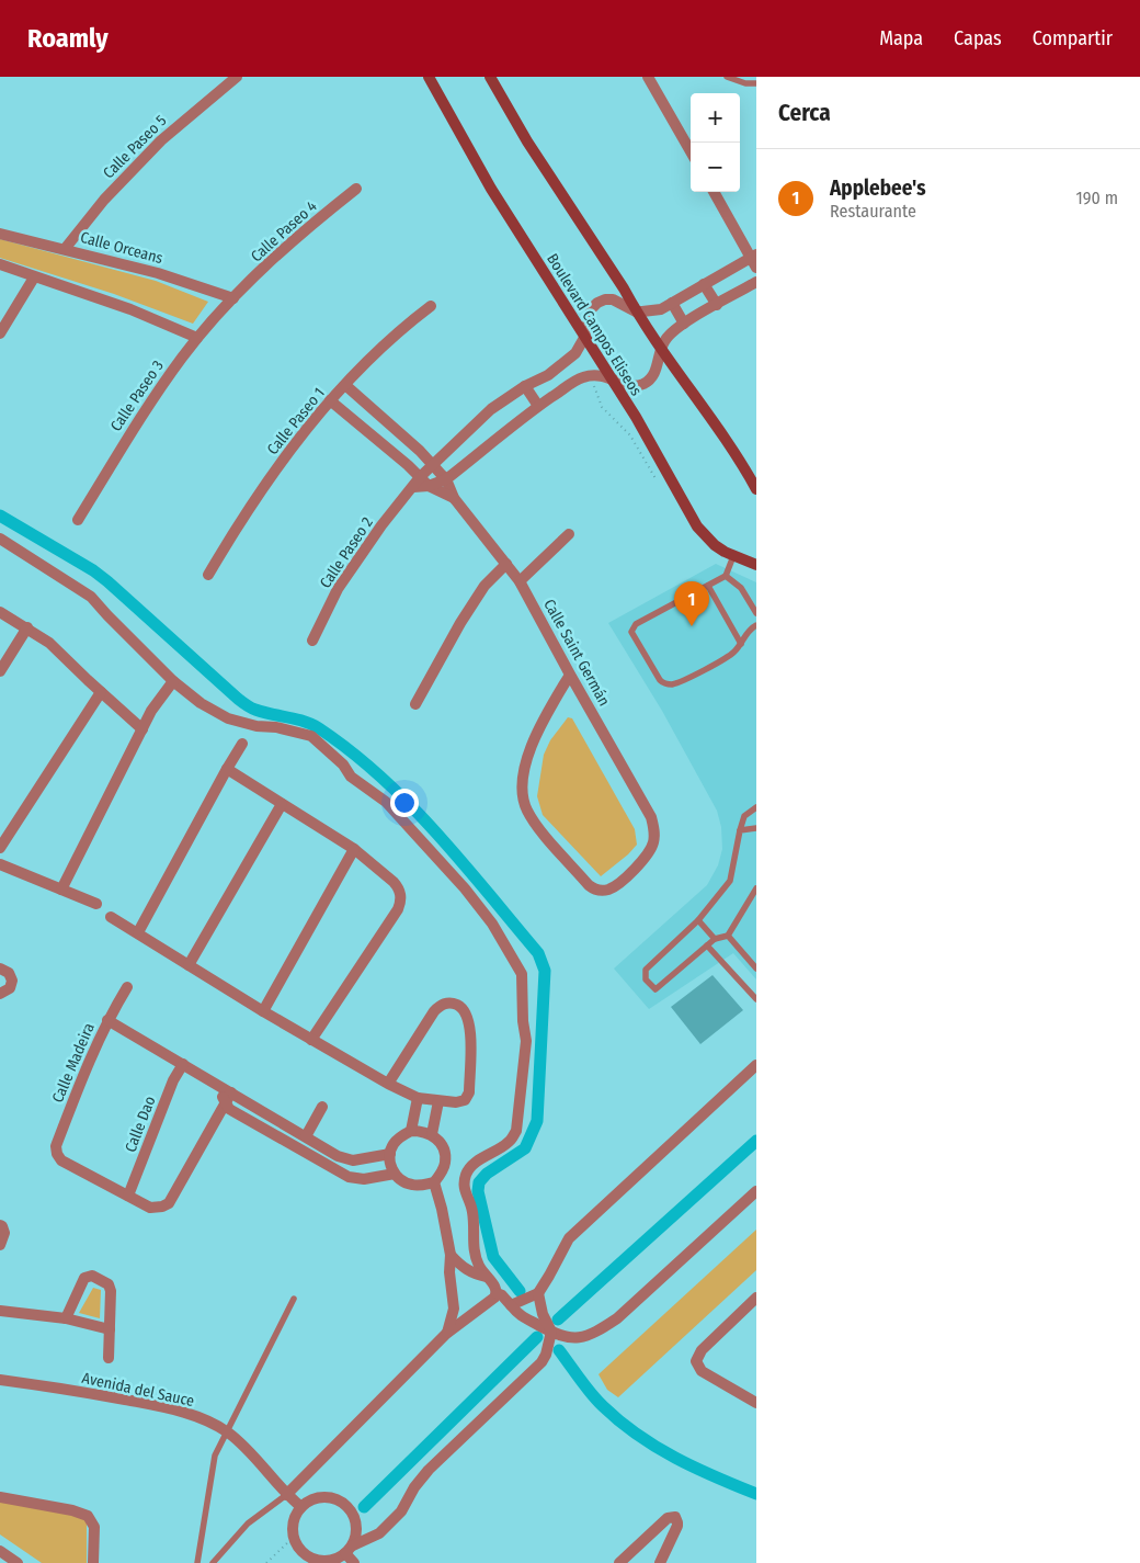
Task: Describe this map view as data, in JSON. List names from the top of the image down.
{
  "streets": {
    "main road": ["Boulevard Campos Eliseos"],
    "street": [
      "Calle Paseo 5",
      "Calle Paseo 4",
      "Calle Orceans",
      "Calle Paseo 3",
      "Calle Paseo 1",
      "Calle Paseo 2",
      "Calle Saint Germán",
      "Calle Madeira",
      "Calle Dao",
      "Avenida del Sauce"
    ]
  },
  "crossings": [
    ["Calle Paseo 5", "Calle Orceans"],
    ["Calle Paseo 4", "Calle Orceans"],
    ["Calle Paseo 4", "Calle Paseo 3"],
    ["Calle Orceans", "Calle Paseo 3"],
    ["Boulevard Campos Eliseos", "Calle Paseo 2"],
    ["Calle Paseo 1", "Calle Saint Germán"],
    ["Calle Paseo 2", "Calle Saint Germán"],
    ["Calle Madeira", "Calle Dao"]
  ],
  "page": {
    "header": "Roamly",
    "nav": ["Mapa", "Capas", "Compartir"],
    "heading": "Cerca",
    "map_buttons": ["+", "−"],
    "list": [
      {
        "mark": "1",
        "name": "Applebee's",
        "note": "Restaurante",
        "value": "190 m"
      }
    ],
    "pins": "1"
  }
}
